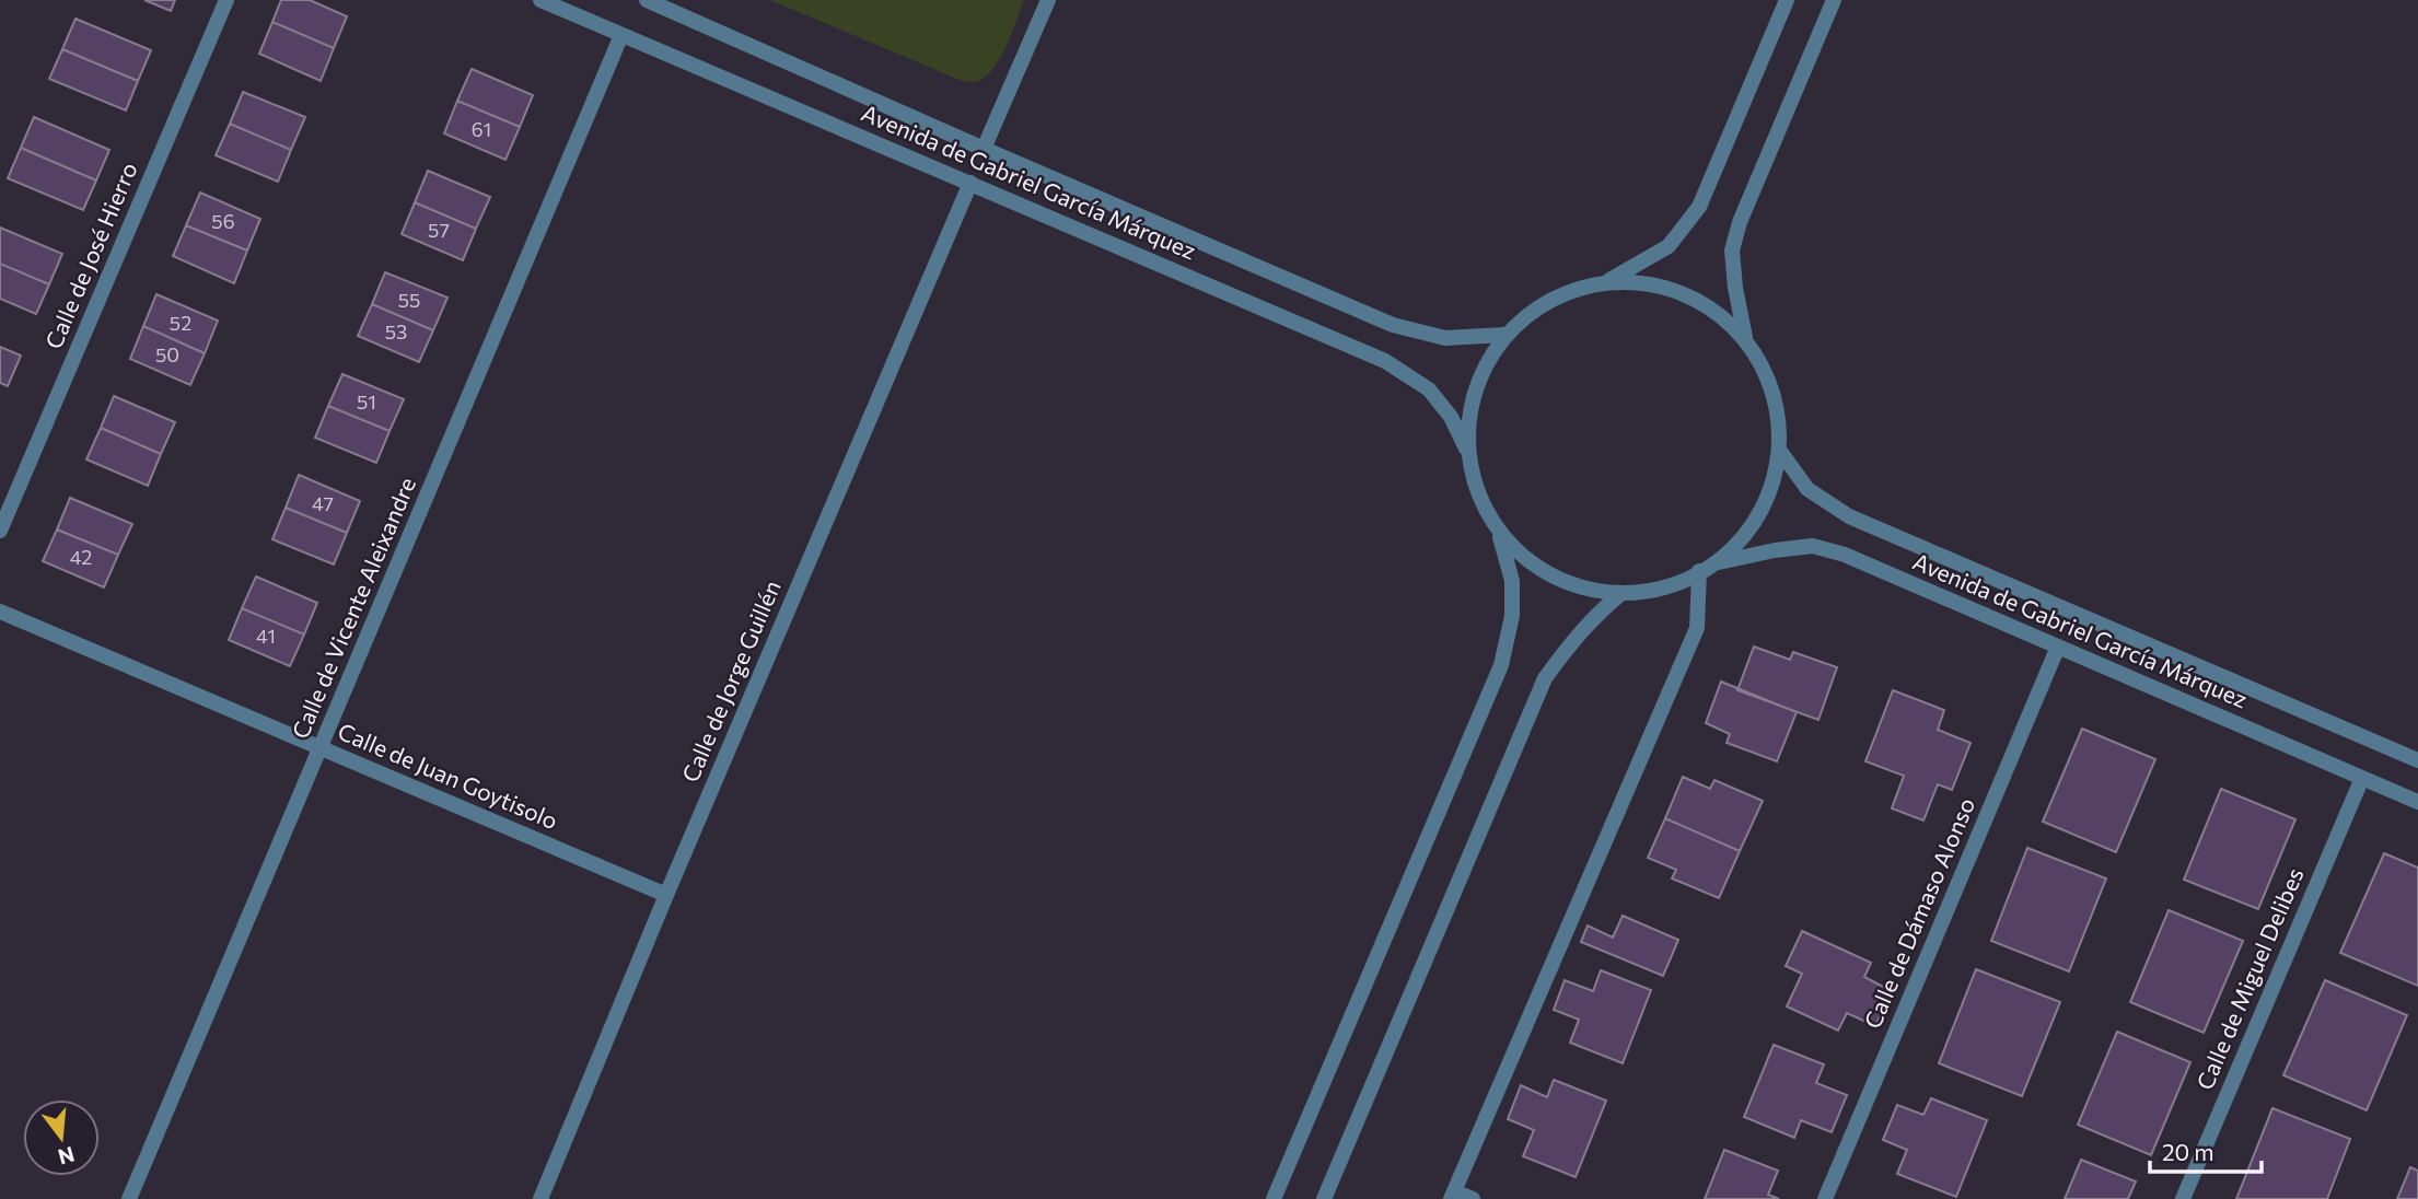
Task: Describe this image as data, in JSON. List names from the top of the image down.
{
  "streets": {
    "street": [
      "Avenida de Gabriel García Márquez",
      "Calle de José Hierro",
      "Calle de Vicente Aleixandre",
      "Calle de Jorge Guillén",
      "Calle de Juan Goytisolo",
      "Calle de Dámaso Alonso",
      "Calle de Miguel Delibes"
    ]
  },
  "crossings": [
    ["Avenida de Gabriel García Márquez", "Calle de Vicente Aleixandre"],
    ["Avenida de Gabriel García Márquez", "Calle de Jorge Guillén"],
    ["Avenida de Gabriel García Márquez", "Calle de Dámaso Alonso"],
    ["Avenida de Gabriel García Márquez", "Calle de Miguel Delibes"],
    ["Calle de Vicente Aleixandre", "Calle de Juan Goytisolo"],
    ["Calle de Jorge Guillén", "Calle de Juan Goytisolo"]
  ],
  "house_numbers": [
    "61",
    "56",
    "57",
    "55",
    "52",
    "53",
    "50",
    "51",
    "47",
    "42",
    "41"
  ],
  "scale_bar": "20 m",
  "north": "bottom"
}
